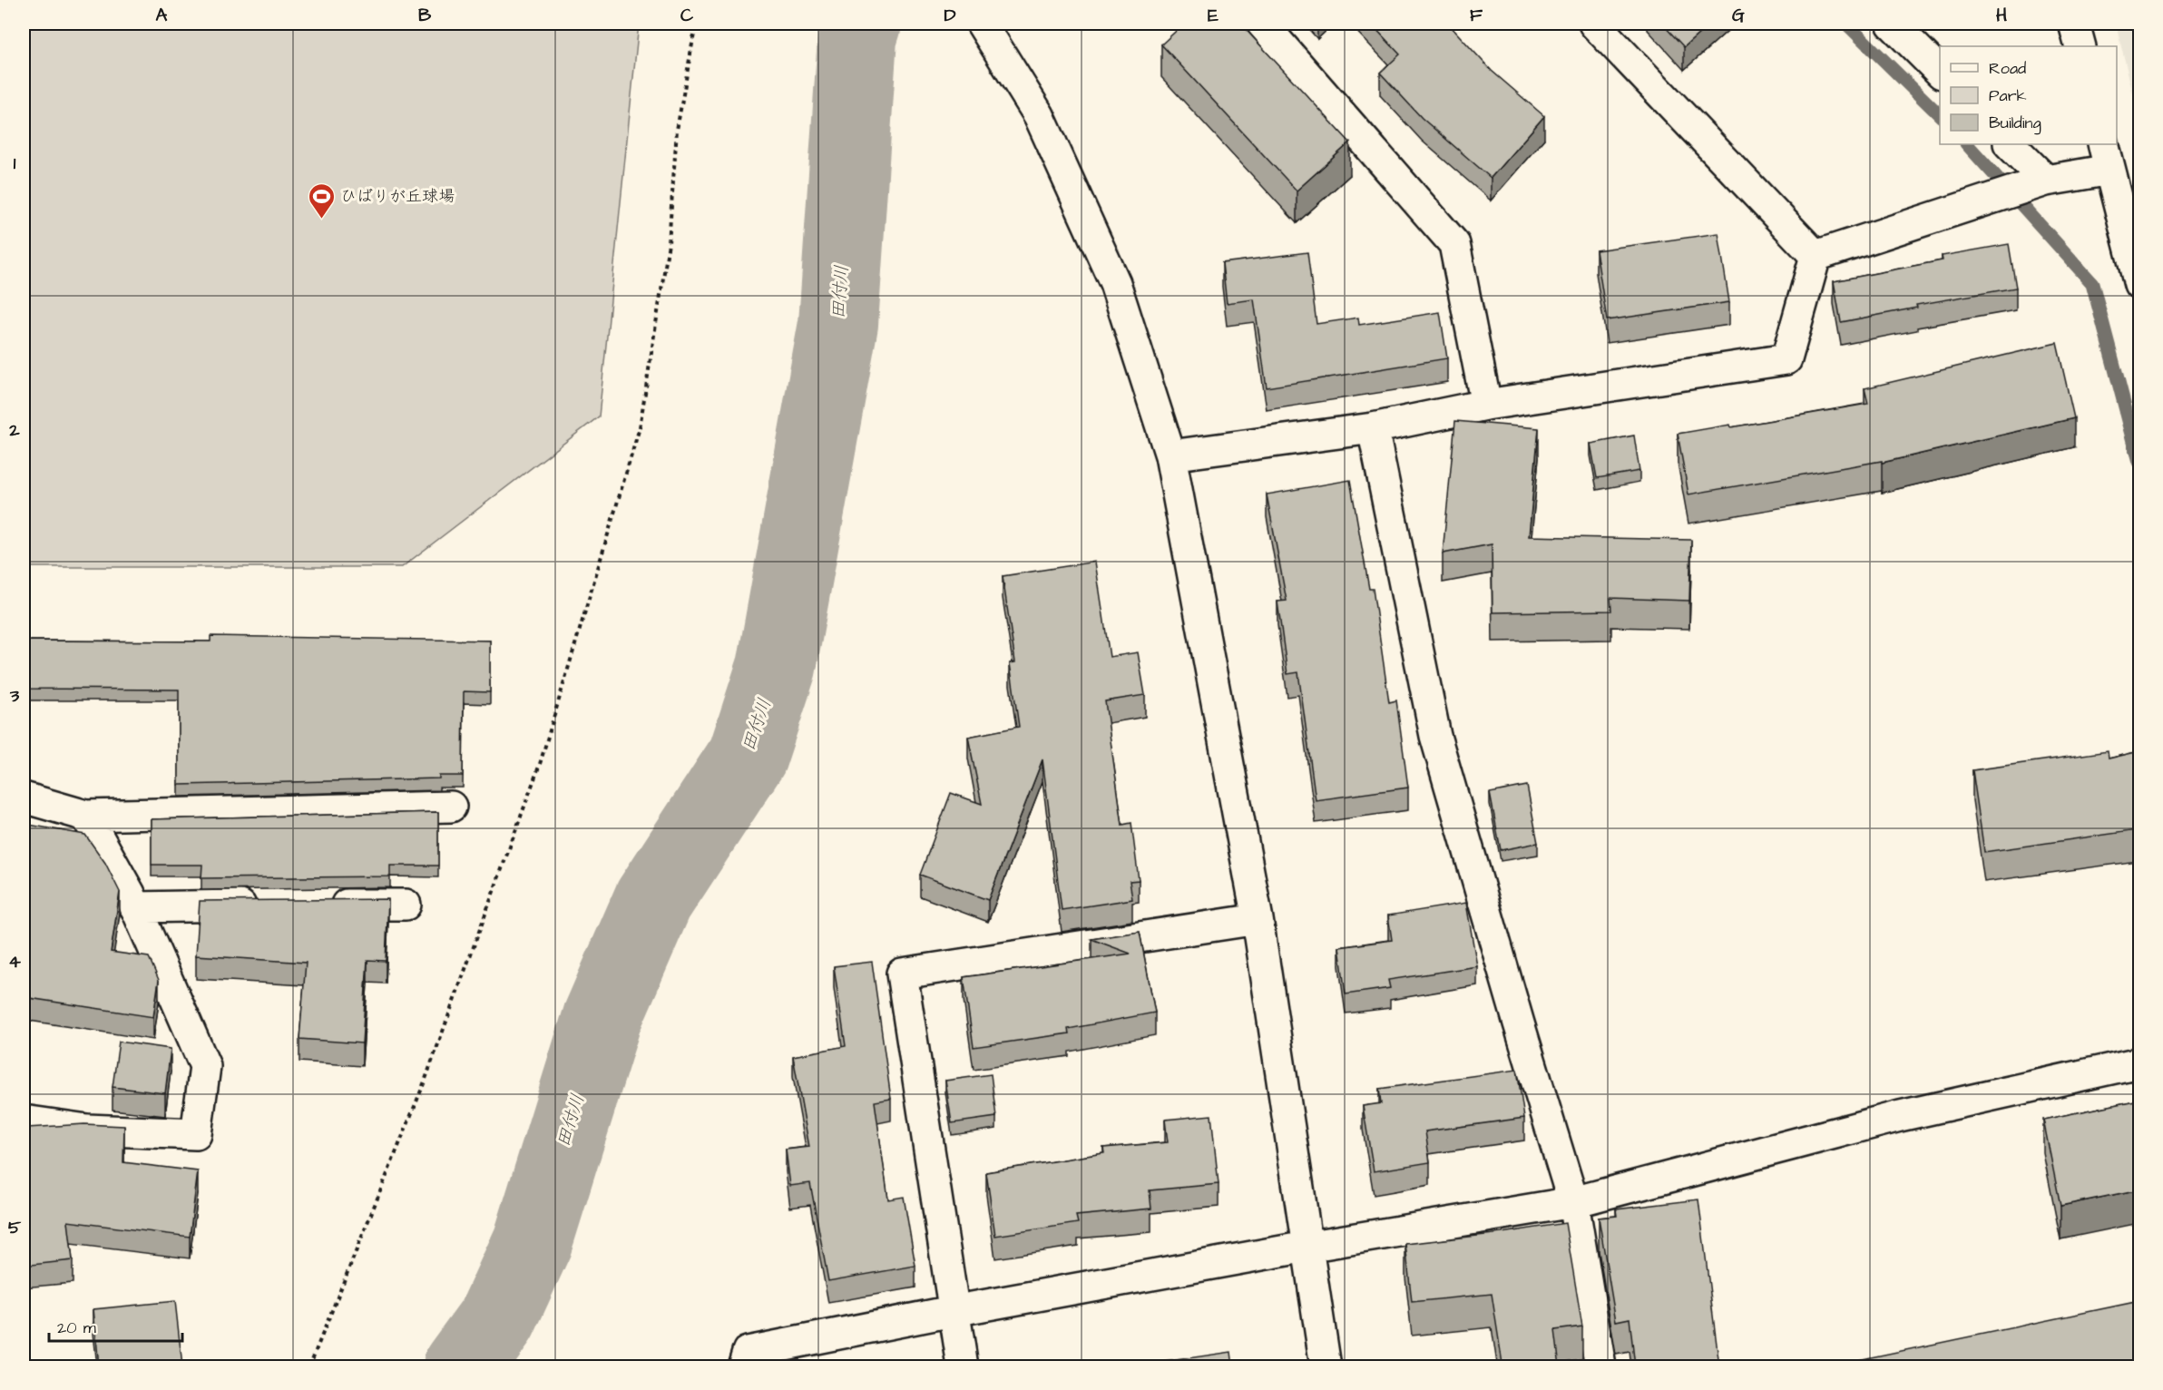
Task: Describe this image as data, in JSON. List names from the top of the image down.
{
  "water": ["田付川"],
  "places": {
    "sports": ["ひばりが丘球場"]
  },
  "legend": ["Road", "Park", "Building"],
  "scale_bar": "20 m",
  "grid": {
    "columns": [
      "A",
      "B",
      "C",
      "D",
      "E",
      "F",
      "G",
      "H"
    ],
    "rows": [
      "1",
      "2",
      "3",
      "4",
      "5"
    ]
  }
}
